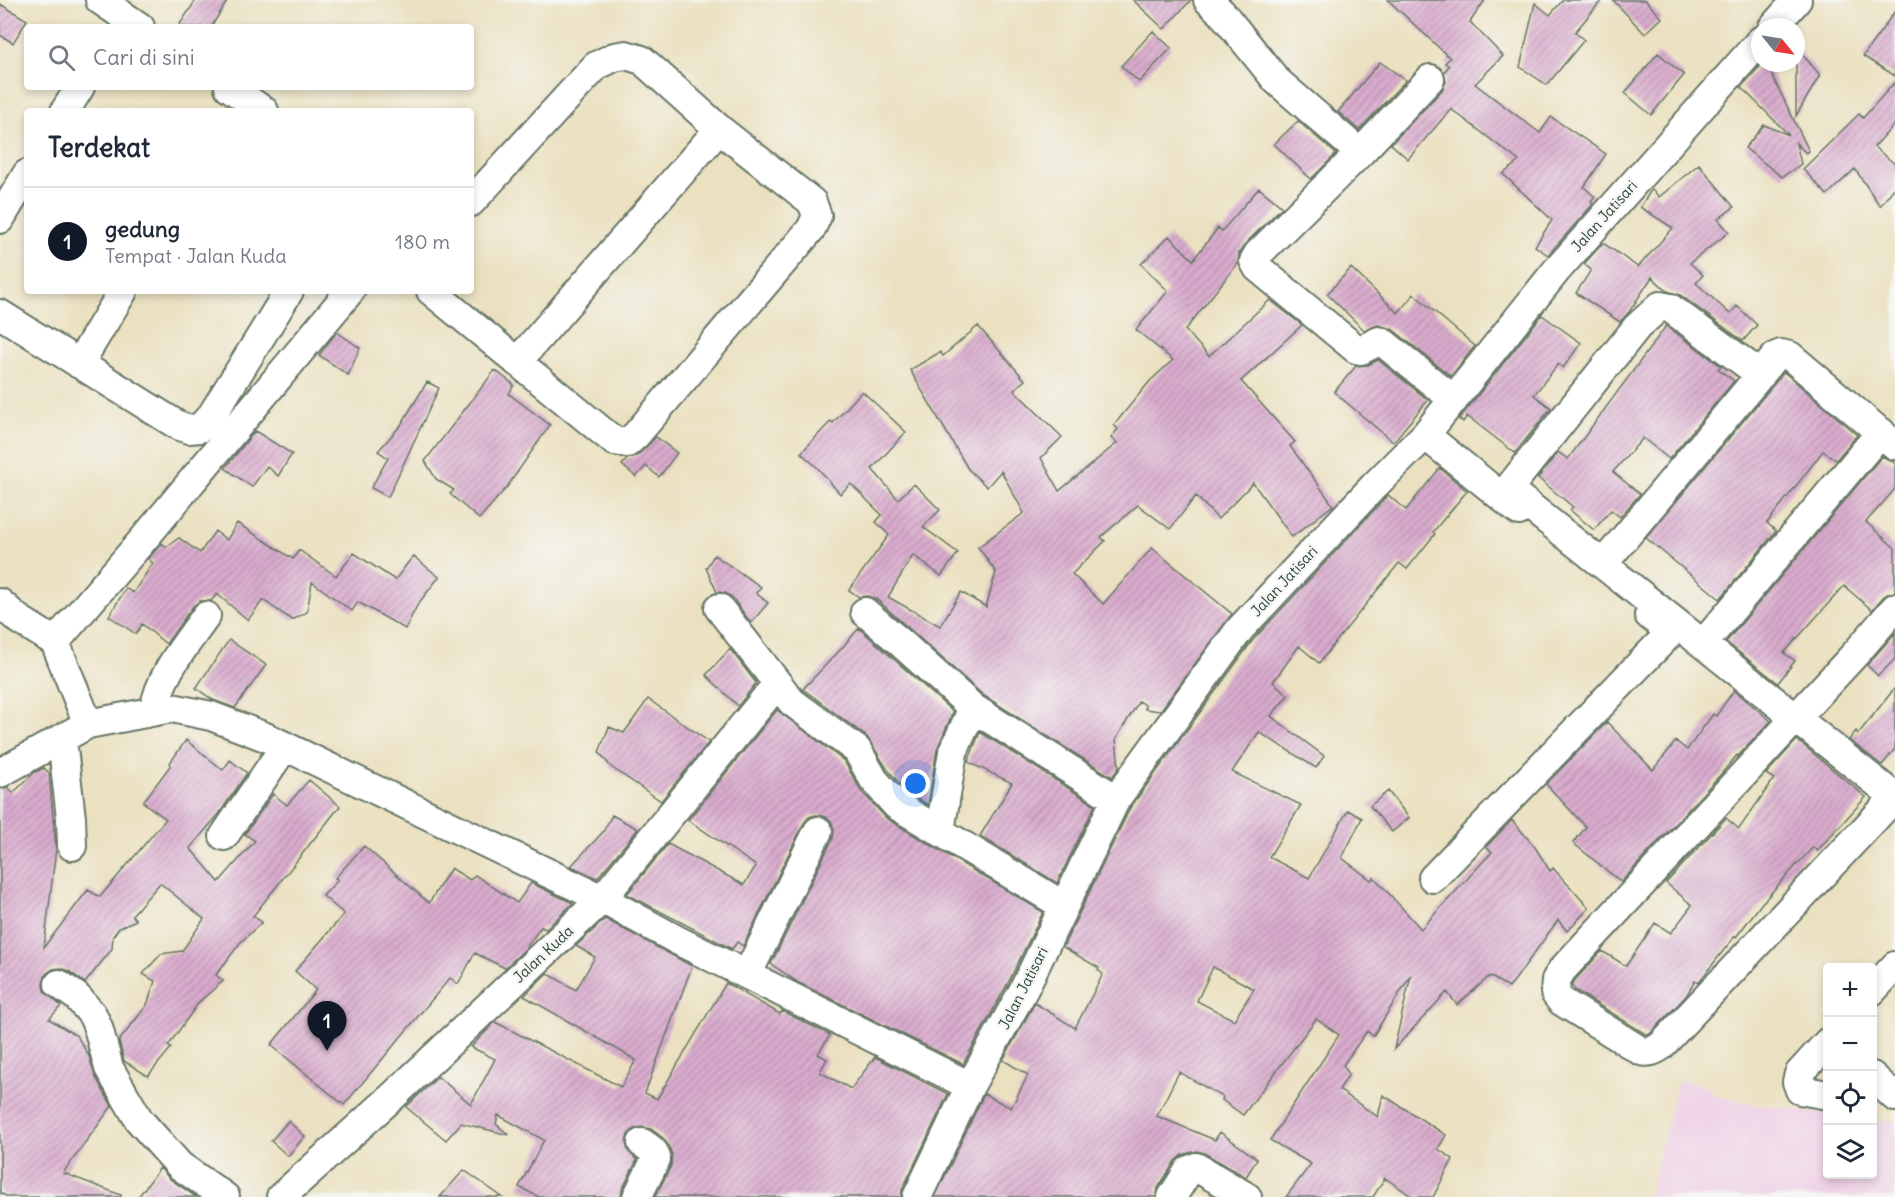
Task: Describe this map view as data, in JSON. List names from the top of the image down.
{
  "streets": {
    "street": ["Jalan Jatisari", "Jalan Kuda"]
  },
  "north": "bottom right",
  "page": {
    "search": "Cari di sini",
    "heading": "Terdekat",
    "list": [
      {
        "mark": "1",
        "name": "gedung",
        "note": "Tempat · Jalan Kuda",
        "value": "180 m"
      }
    ],
    "map_buttons": ["+", "−"],
    "pins": "1"
  }
}
